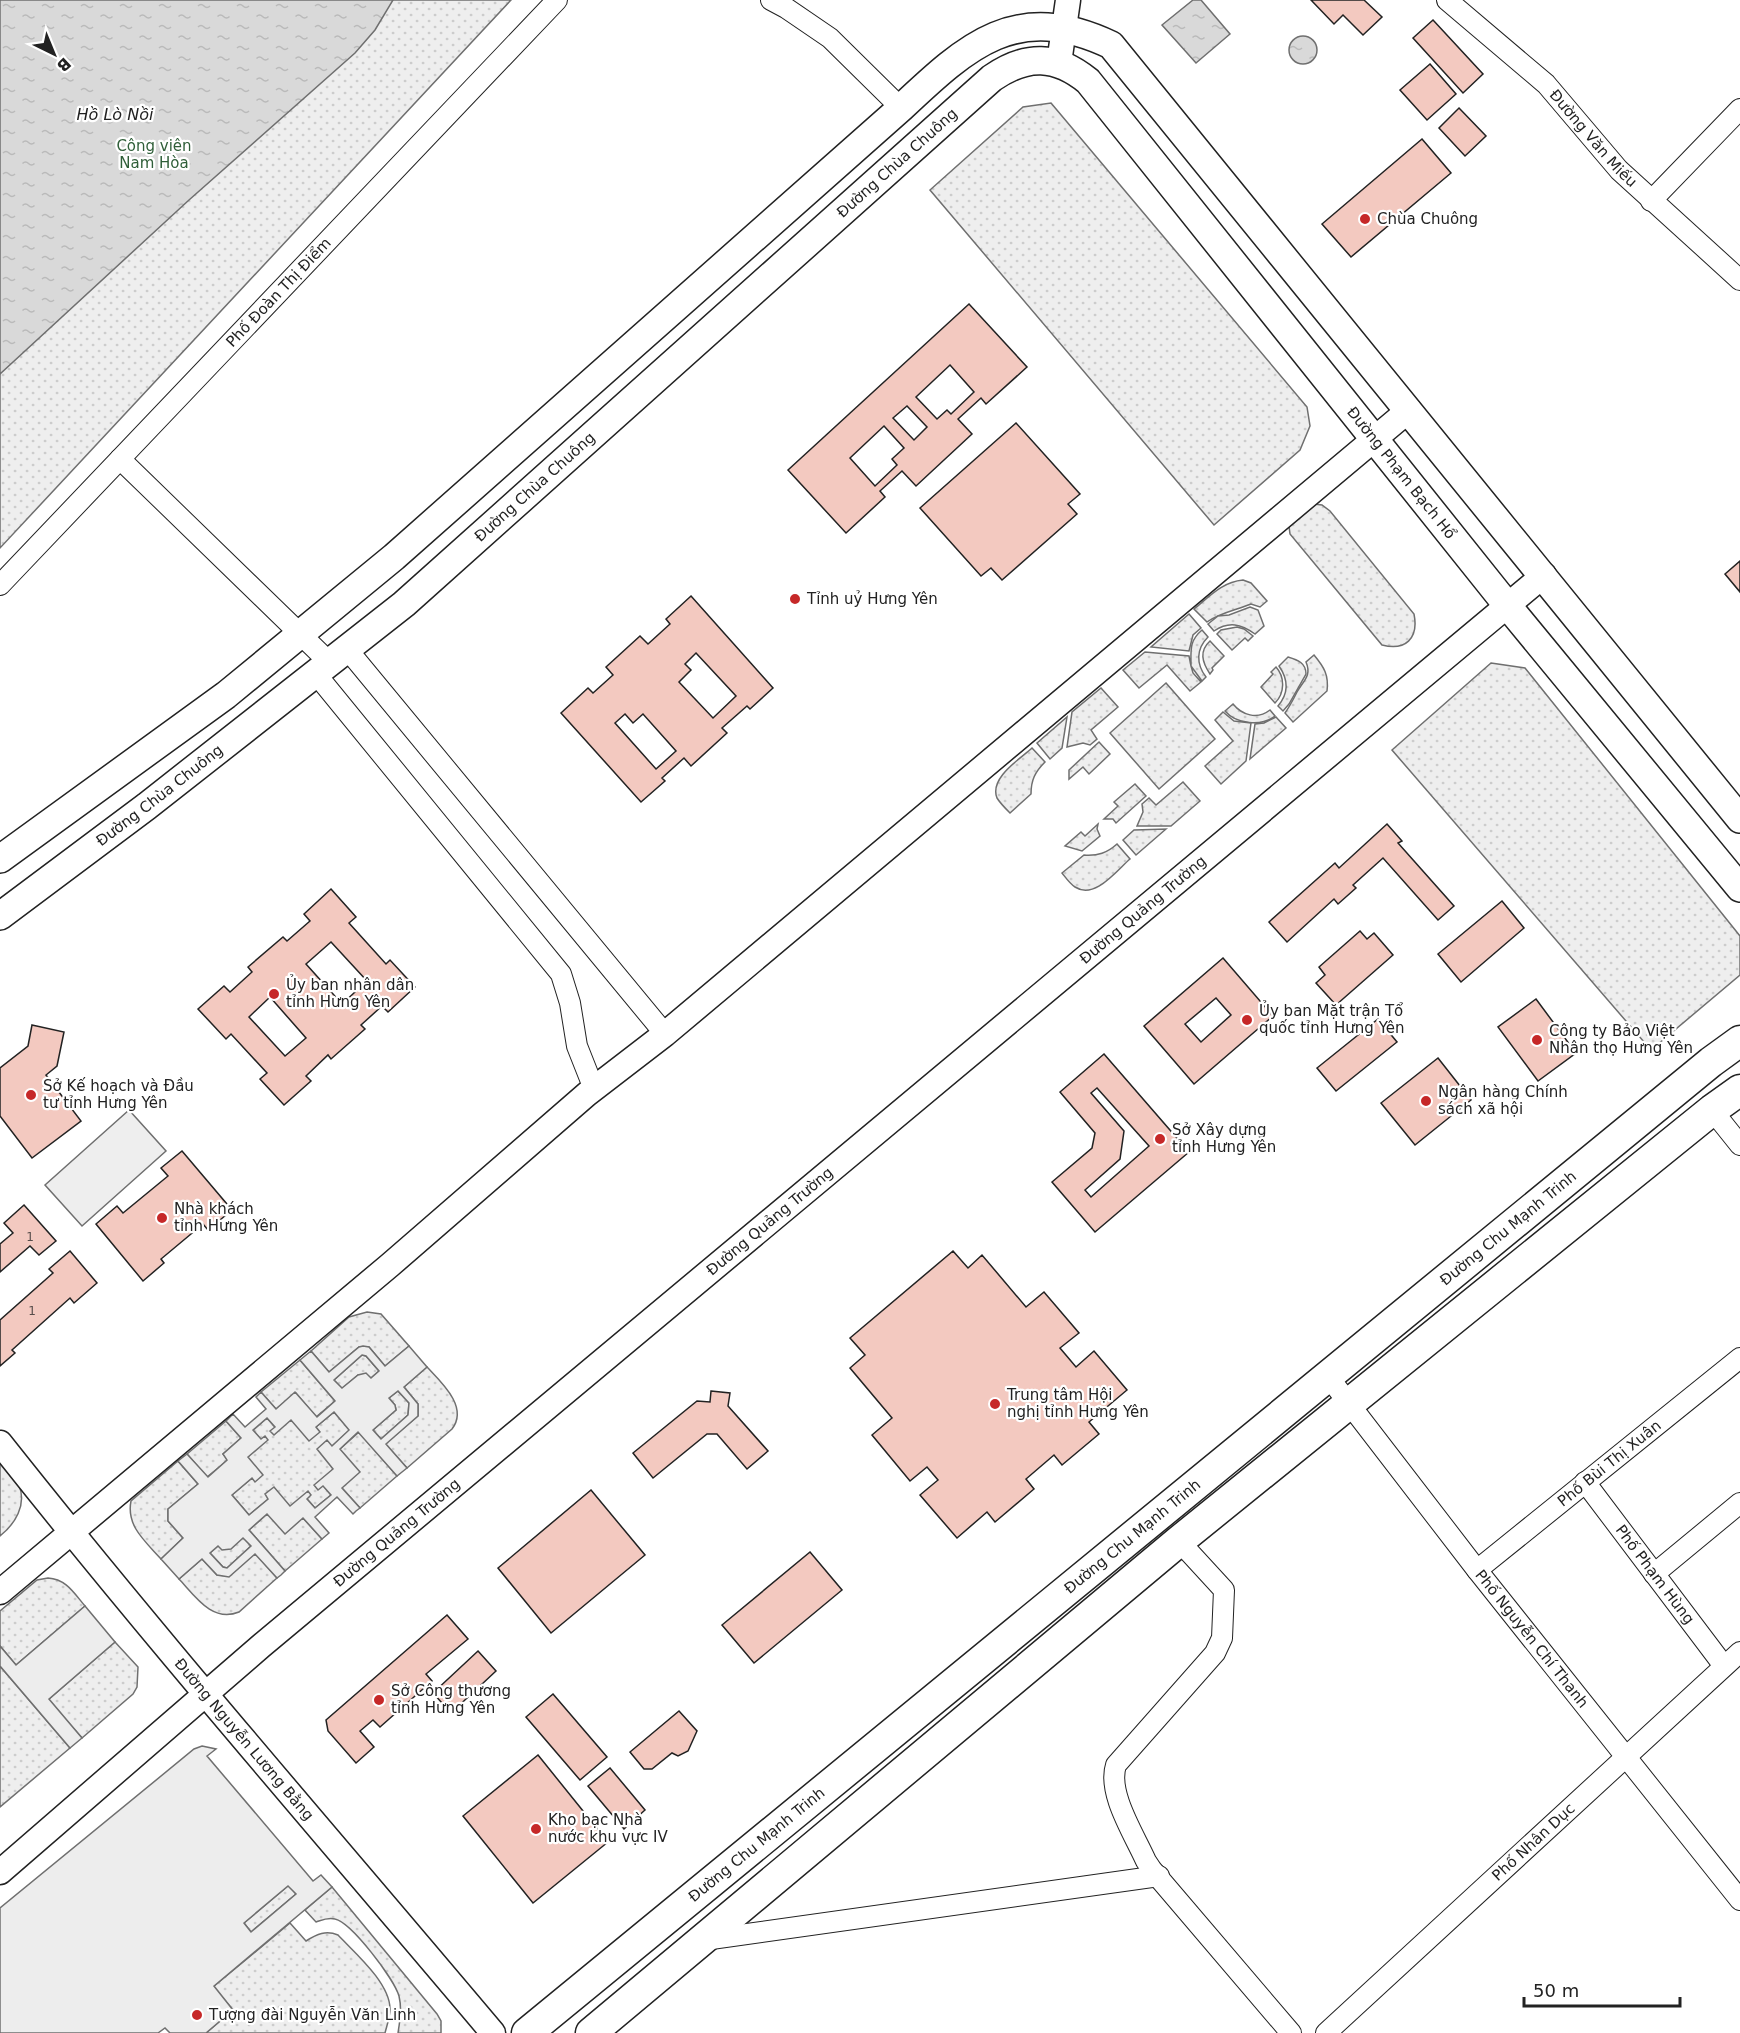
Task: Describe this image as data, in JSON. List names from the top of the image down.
{
  "streets": {
    "main road": ["Đường Chùa Chuông", "Đường Phạm Bạch Hổ", "Đường Chu Mạnh Trinh"],
    "street": [
      "Đường Văn Miếu",
      "Phố Đoàn Thị Điểm",
      "Đường Quảng Trường",
      "Phố Bùi Thị Xuân",
      "Phố Phạm Hùng",
      "Phố Nguyễn Chí Thanh",
      "Đường Nguyễn Lương Bằng",
      "Phố Nhân Dục"
    ]
  },
  "crossings": [
    ["Đường Chùa Chuông", "Đường Phạm Bạch Hổ"],
    ["Đường Phạm Bạch Hổ", "Đường Quảng Trường"],
    ["Đường Quảng Trường", "Đường Nguyễn Lương Bằng"],
    ["Đường Chu Mạnh Trinh", "Phố Nguyễn Chí Thanh"],
    ["Phố Bùi Thị Xuân", "Phố Phạm Hùng"],
    ["Phố Bùi Thị Xuân", "Phố Nguyễn Chí Thanh"],
    ["Phố Phạm Hùng", "Phố Nhân Dục"],
    ["Phố Nguyễn Chí Thanh", "Phố Nhân Dục"]
  ],
  "water": ["Hồ Lò Nồi"],
  "parks": ["Công viên Nam Hòa"],
  "places": [
    "Chùa Chuông",
    "Tỉnh uỷ Hưng Yên",
    "Ủy ban nhân dân tỉnh Hưng Yên",
    "Ủy ban Mặt trận Tổ quốc tỉnh Hưng Yên",
    "Công ty Bảo Việt Nhân thọ Hưng Yên",
    "Sở Kế hoạch và Đầu tư tỉnh Hưng Yên",
    "Ngân hàng Chính sách xã hội",
    "Sở Xây dựng tỉnh Hưng Yên",
    "Nhà khách tỉnh Hưng Yên",
    "Trung tâm Hội nghị tỉnh Hưng Yên",
    "Sở Công thương tỉnh Hưng Yên",
    "Kho bạc Nhà nước khu vực IV",
    "Tượng đài Nguyễn Văn Linh"
  ],
  "house_numbers": ["1", "1"],
  "scale_bar": "50 m",
  "north": "bottom right"
}
